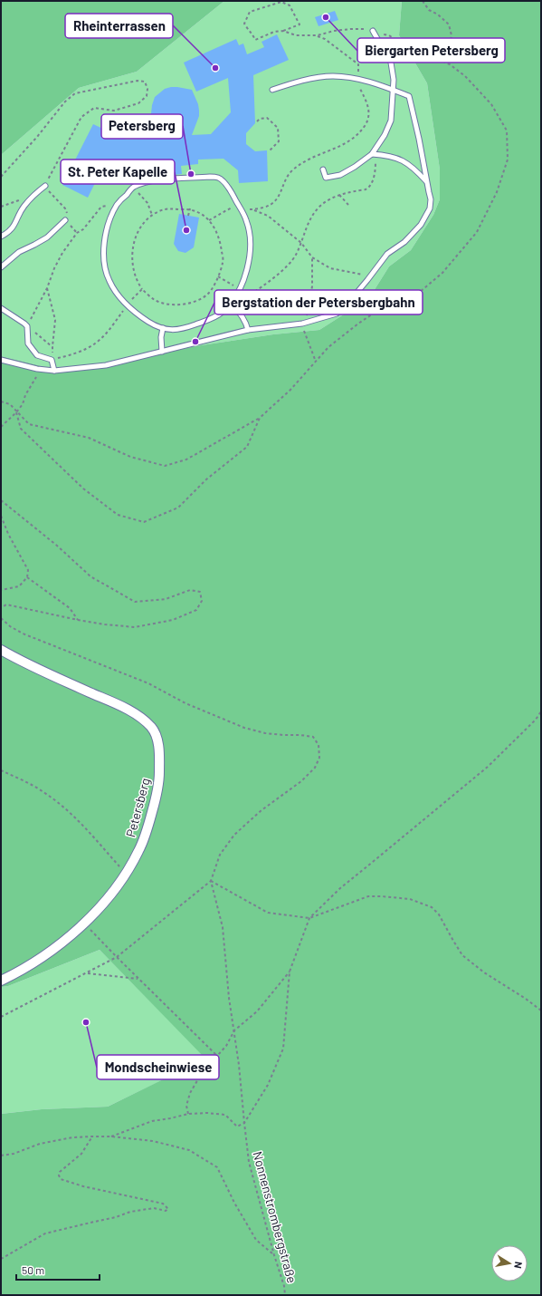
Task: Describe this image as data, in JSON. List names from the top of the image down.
{
  "streets": {
    "street": ["Petersberg"],
    "path": ["Nonnenstrombergstraße"]
  },
  "places": [
    "Biergarten Petersberg",
    "Rheinterrassen",
    "Petersberg",
    "St. Peter Kapelle",
    "Bergstation der Petersbergbahn",
    "Mondscheinwiese"
  ],
  "scale_bar": "50 m",
  "north": "right"
}
